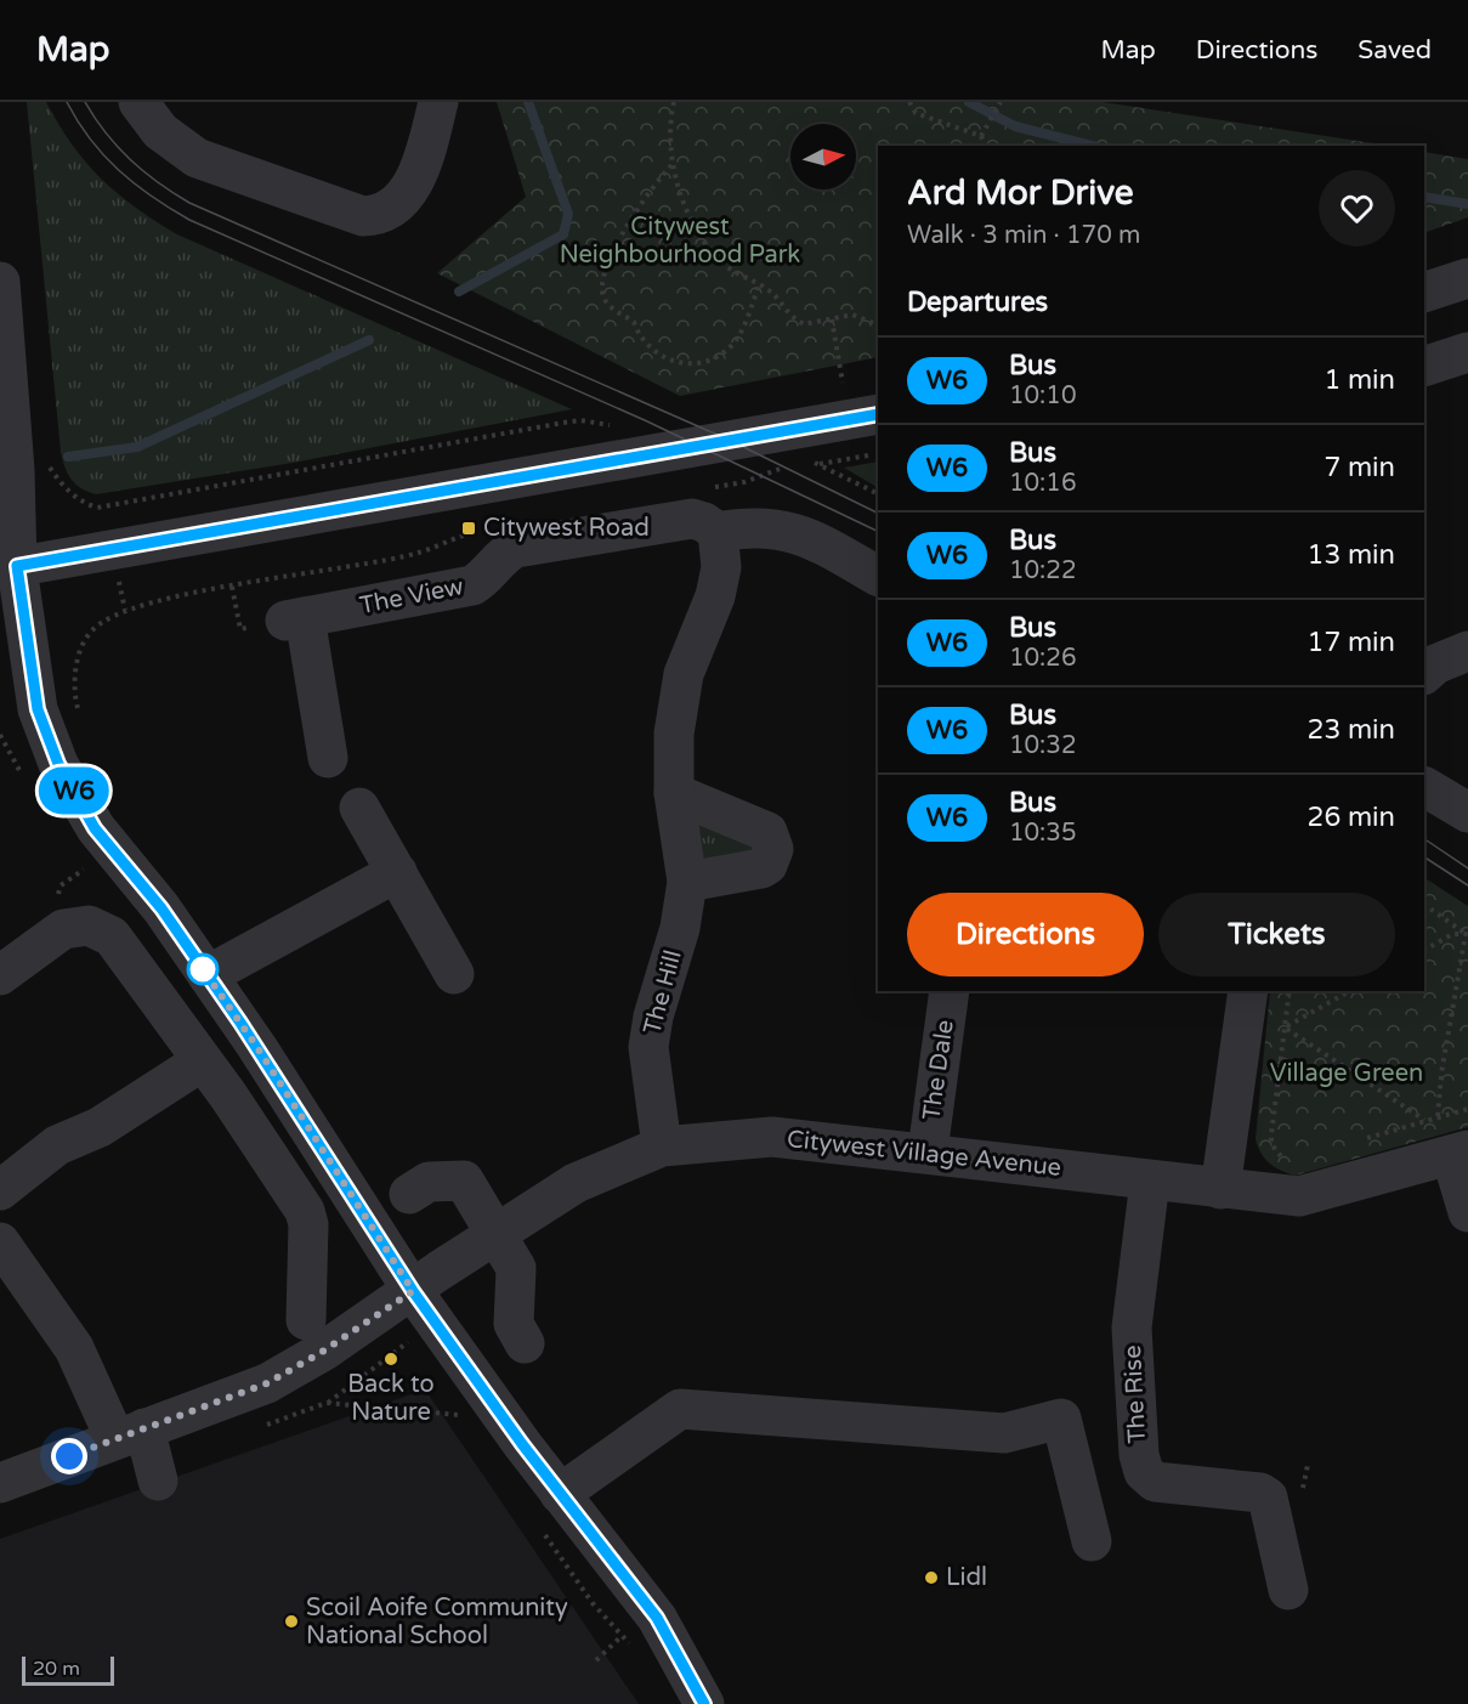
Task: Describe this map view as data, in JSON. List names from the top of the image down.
{
  "streets": {
    "street": [
      "The View",
      "The Hill",
      "The Dale",
      "Citywest Village Avenue",
      "The Rise"
    ]
  },
  "crossings": [
    ["The View", "The Hill"],
    ["The Hill", "Citywest Village Avenue"],
    ["The Dale", "Citywest Village Avenue"],
    ["Citywest Village Avenue", "The Rise"]
  ],
  "parks": ["Citywest Neighbourhood Park", "Village Green"],
  "places": {
    "transit": ["Citywest Road"],
    "other": ["Back to Nature", "Lidl", "Scoil Aoife Community National School"]
  },
  "lines": ["bus line W6"],
  "scale_bar": "20 m",
  "north": "right",
  "page": {
    "header": "Map",
    "nav": ["Map", "Directions", "Saved"],
    "on_map": "W6",
    "heading": [
      ["Ard Mor Drive", "Walk · 3 min · 170 m"],
      "Departures"
    ],
    "list": [
      {
        "mark": "W6",
        "name": "Bus",
        "note": "10:10",
        "value": "1 min"
      },
      {
        "mark": "W6",
        "name": "Bus",
        "note": "10:16",
        "value": "7 min"
      },
      {
        "mark": "W6",
        "name": "Bus",
        "note": "10:22",
        "value": "13 min"
      },
      {
        "mark": "W6",
        "name": "Bus",
        "note": "10:26",
        "value": "17 min"
      },
      {
        "mark": "W6",
        "name": "Bus",
        "note": "10:32",
        "value": "23 min"
      },
      {
        "mark": "W6",
        "name": "Bus",
        "note": "10:35",
        "value": "26 min"
      }
    ],
    "buttons": ["Directions", "Tickets"],
    "scale": "20 m"
  }
}
